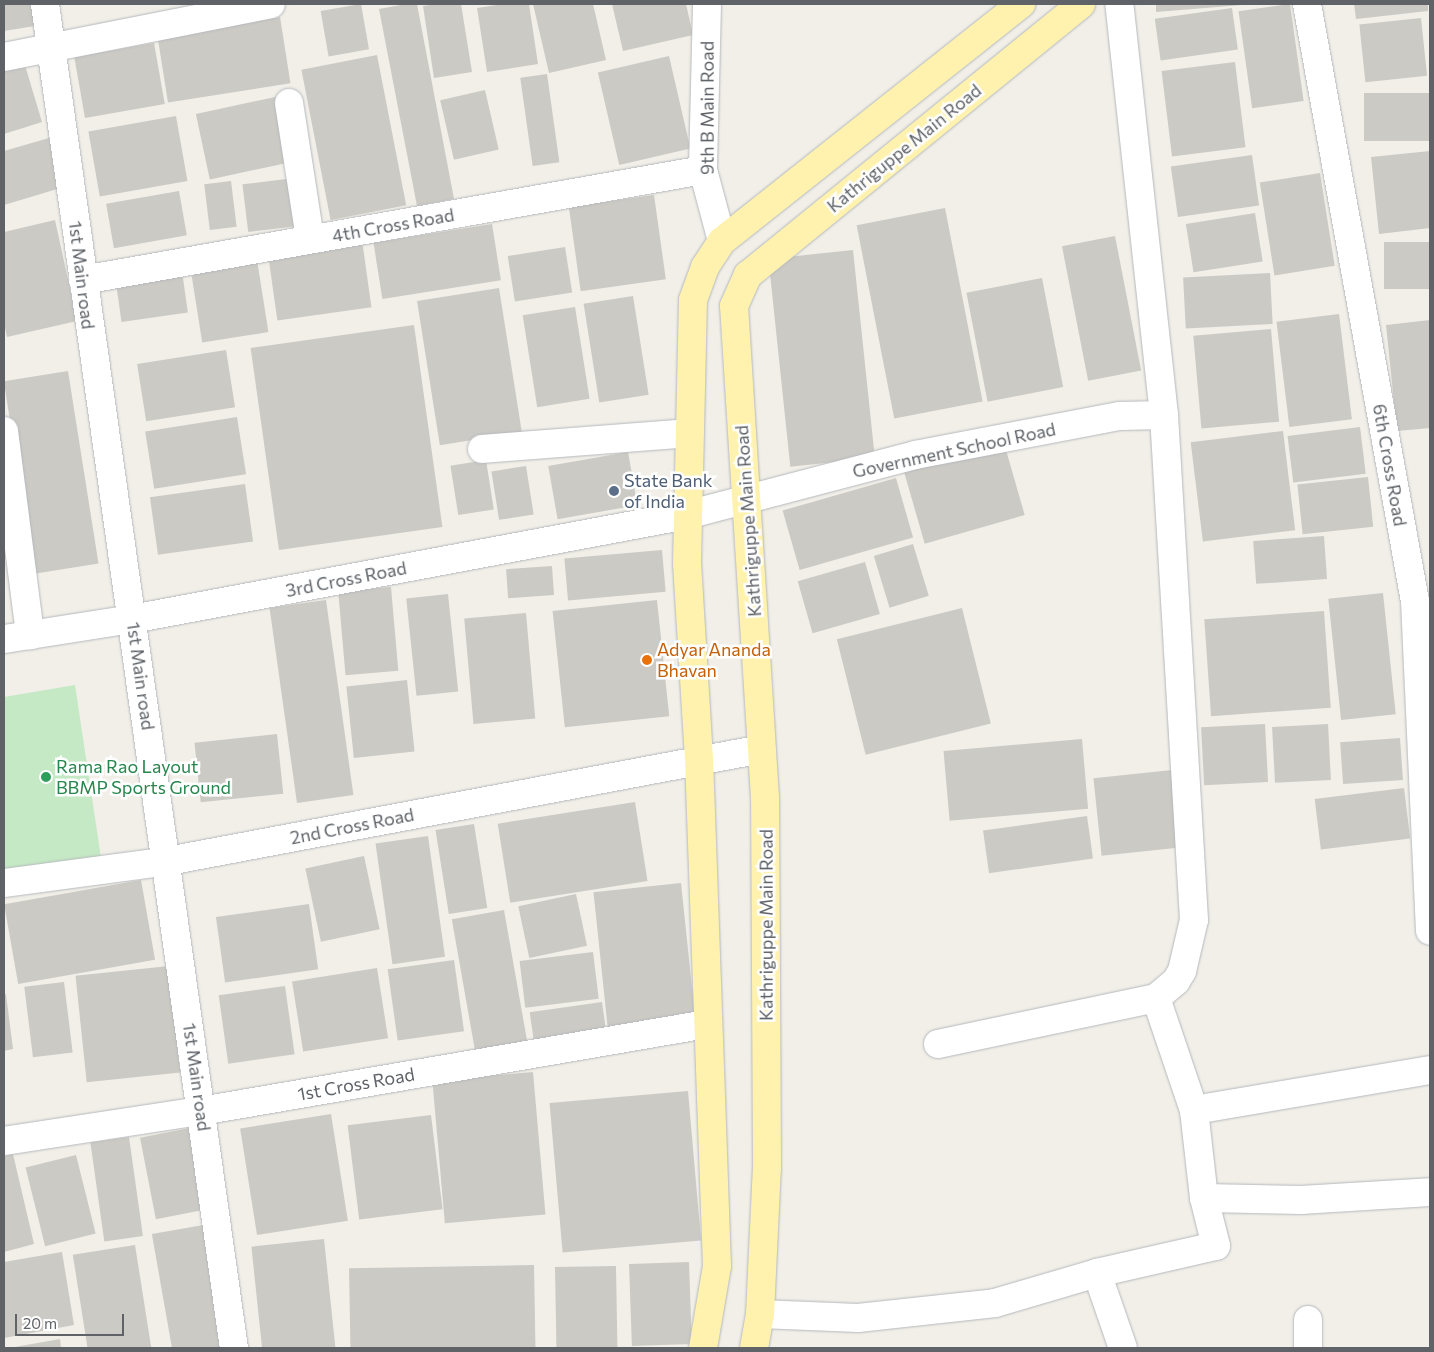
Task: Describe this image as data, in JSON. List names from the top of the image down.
{
  "streets": {
    "main road": ["Kathriguppe Main Road"],
    "street": [
      "9th B Main Road",
      "4th Cross Road",
      "1st Main road",
      "Government School Road",
      "6th Cross Road",
      "3rd Cross Road",
      "2nd Cross Road",
      "1st Cross Road"
    ]
  },
  "crossings": [
    ["9th B Main Road", "4th Cross Road"],
    ["Kathriguppe Main Road", "Government School Road"],
    ["Kathriguppe Main Road", "2nd Cross Road"],
    ["4th Cross Road", "1st Main road"],
    ["1st Main road", "3rd Cross Road"],
    ["1st Main road", "2nd Cross Road"],
    ["1st Main road", "1st Cross Road"],
    ["Government School Road", "3rd Cross Road"]
  ],
  "places": ["State Bank of India", "Adyar Ananda Bhavan", "Rama Rao Layout BBMP Sports Ground"],
  "scale_bar": "20 m"
}
